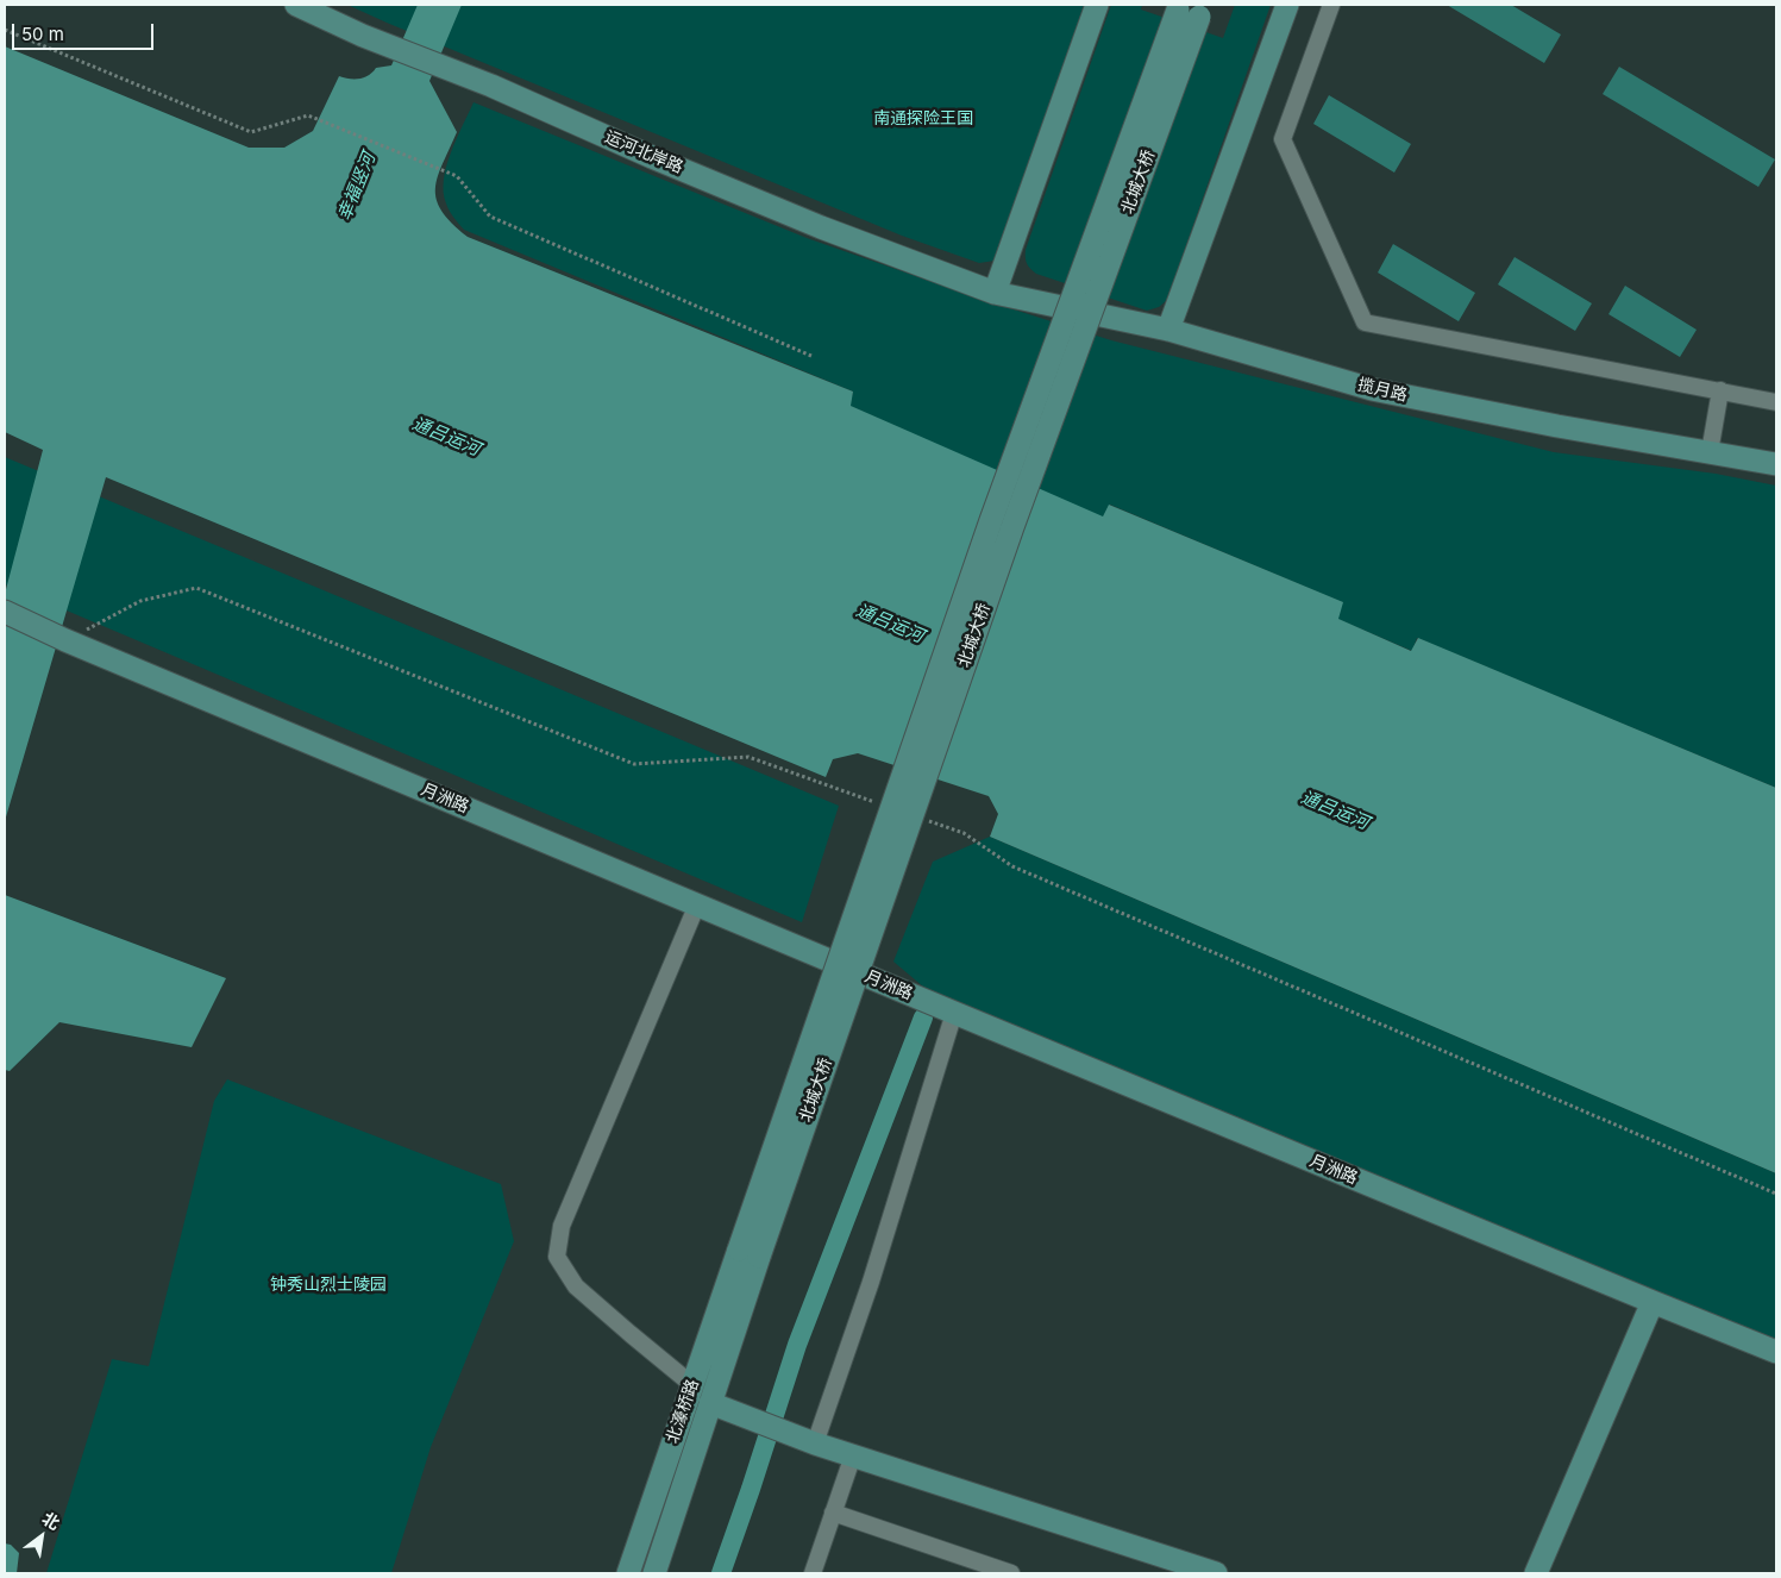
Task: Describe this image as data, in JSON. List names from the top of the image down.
{
  "streets": {
    "street": [
      "运河北岸路",
      "北城大桥",
      "揽月路",
      "月洲路",
      "北濠桥路"
    ]
  },
  "crossings": [
    ["运河北岸路", "揽月路"],
    ["北城大桥", "北濠桥路"]
  ],
  "water": ["幸福竖河", "通吕运河"],
  "parks": ["南通探险王国", "钟秀山烈士陵园"],
  "scale_bar": "50 m",
  "north": "top right"
}
